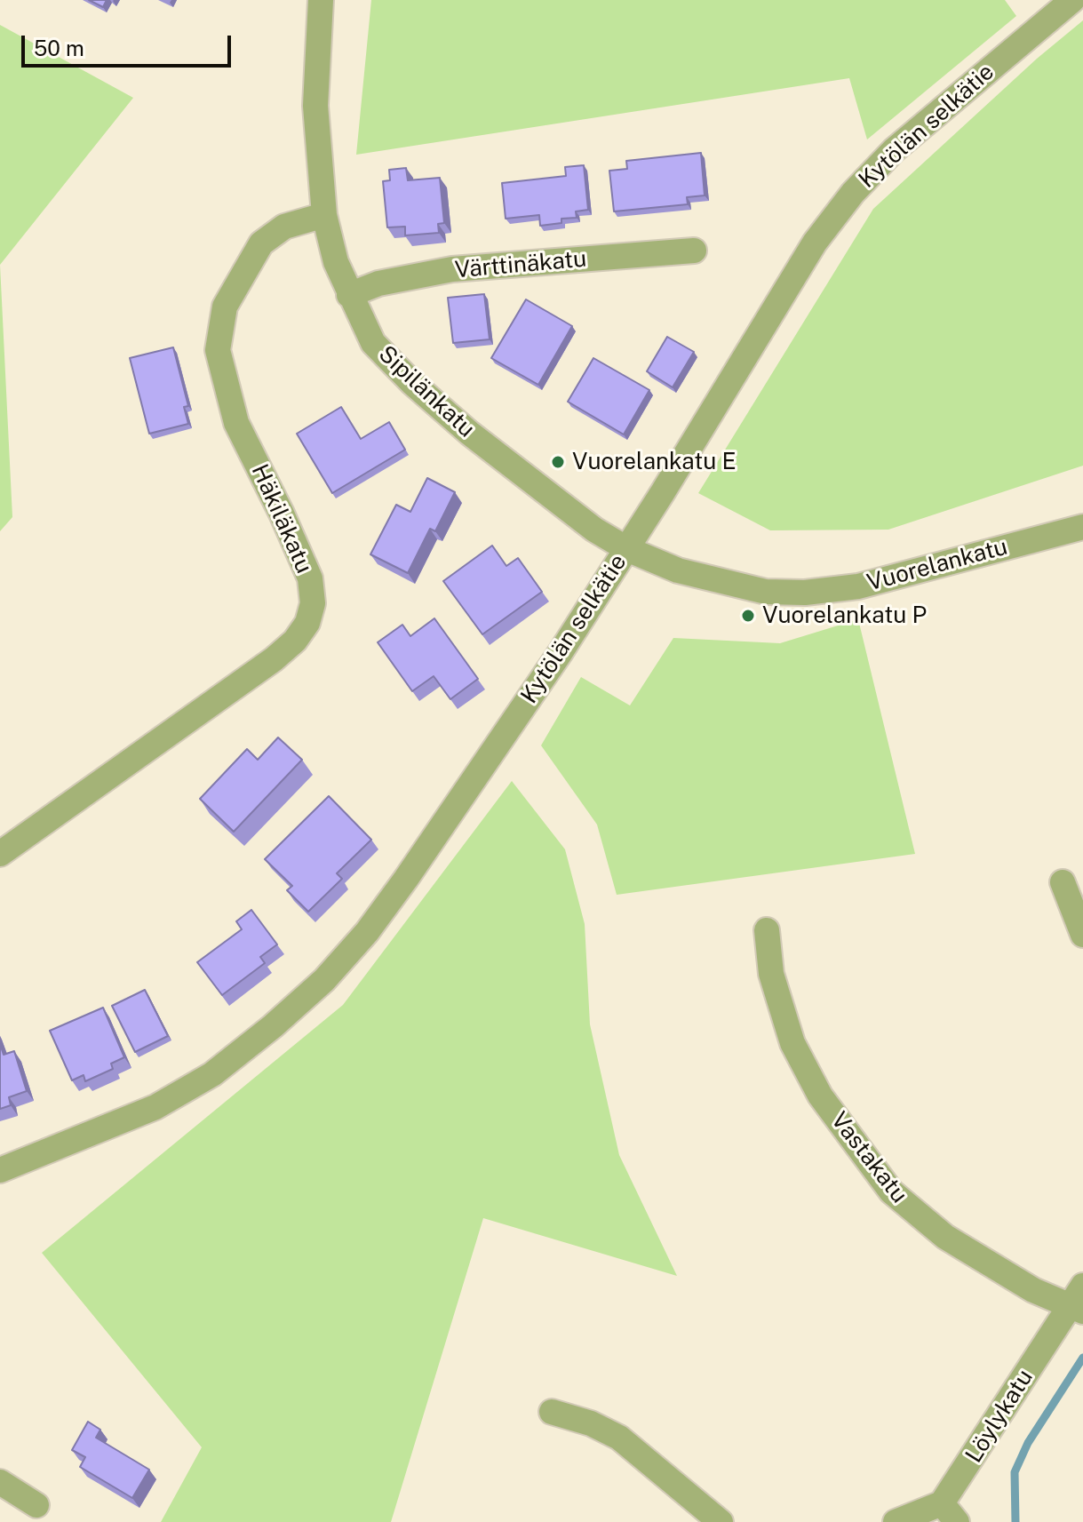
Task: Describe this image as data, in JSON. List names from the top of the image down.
{
  "streets": {
    "street": [
      "Kytölän selkätie",
      "Värttinäkatu",
      "Sipilänkatu",
      "Häkiläkatu",
      "Vuorelankatu",
      "Vastakatu",
      "Löylykatu"
    ]
  },
  "crossings": [
    ["Kytölän selkätie", "Sipilänkatu"],
    ["Kytölän selkätie", "Vuorelankatu"],
    ["Värttinäkatu", "Sipilänkatu"],
    ["Sipilänkatu", "Häkiläkatu"],
    ["Sipilänkatu", "Vuorelankatu"],
    ["Vastakatu", "Löylykatu"]
  ],
  "places": ["Vuorelankatu E", "Vuorelankatu P"],
  "scale_bar": "50 m"
}
